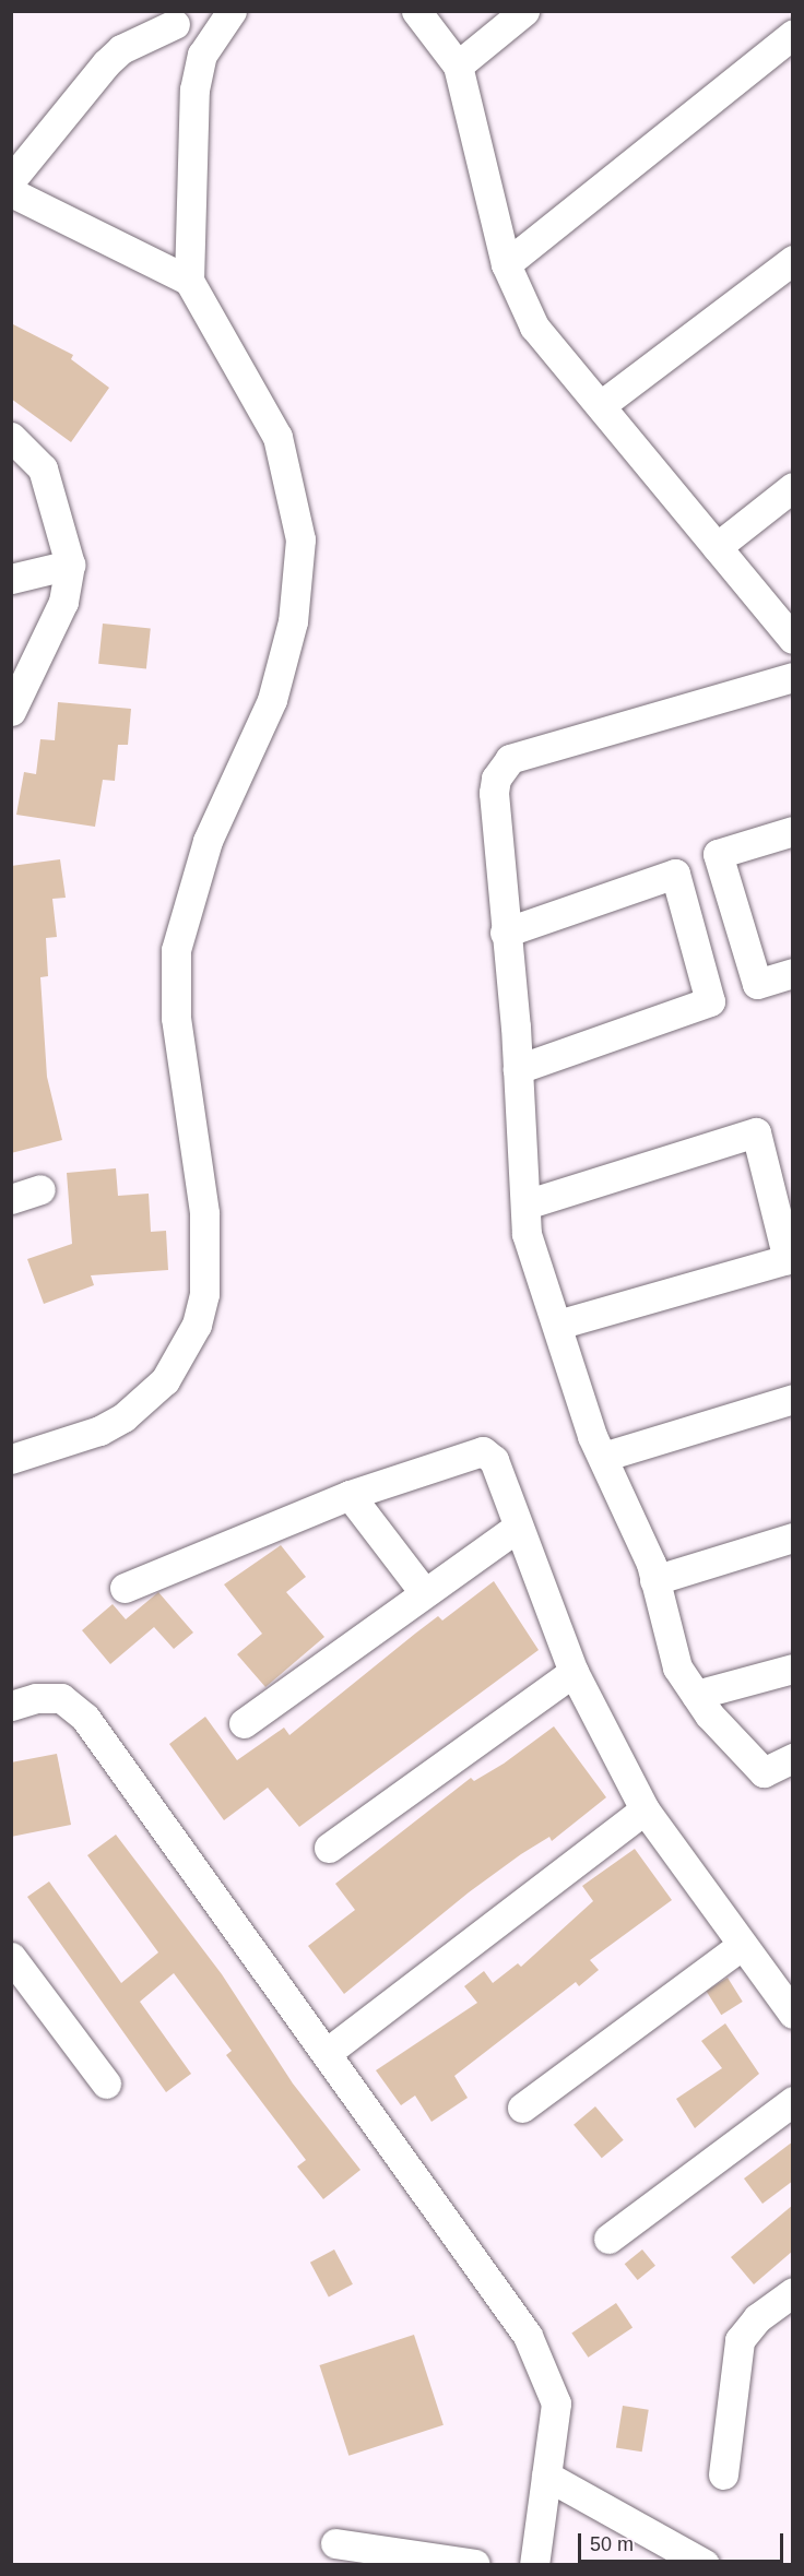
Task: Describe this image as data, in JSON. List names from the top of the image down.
{
  "scale_bar": "50 m"
}
